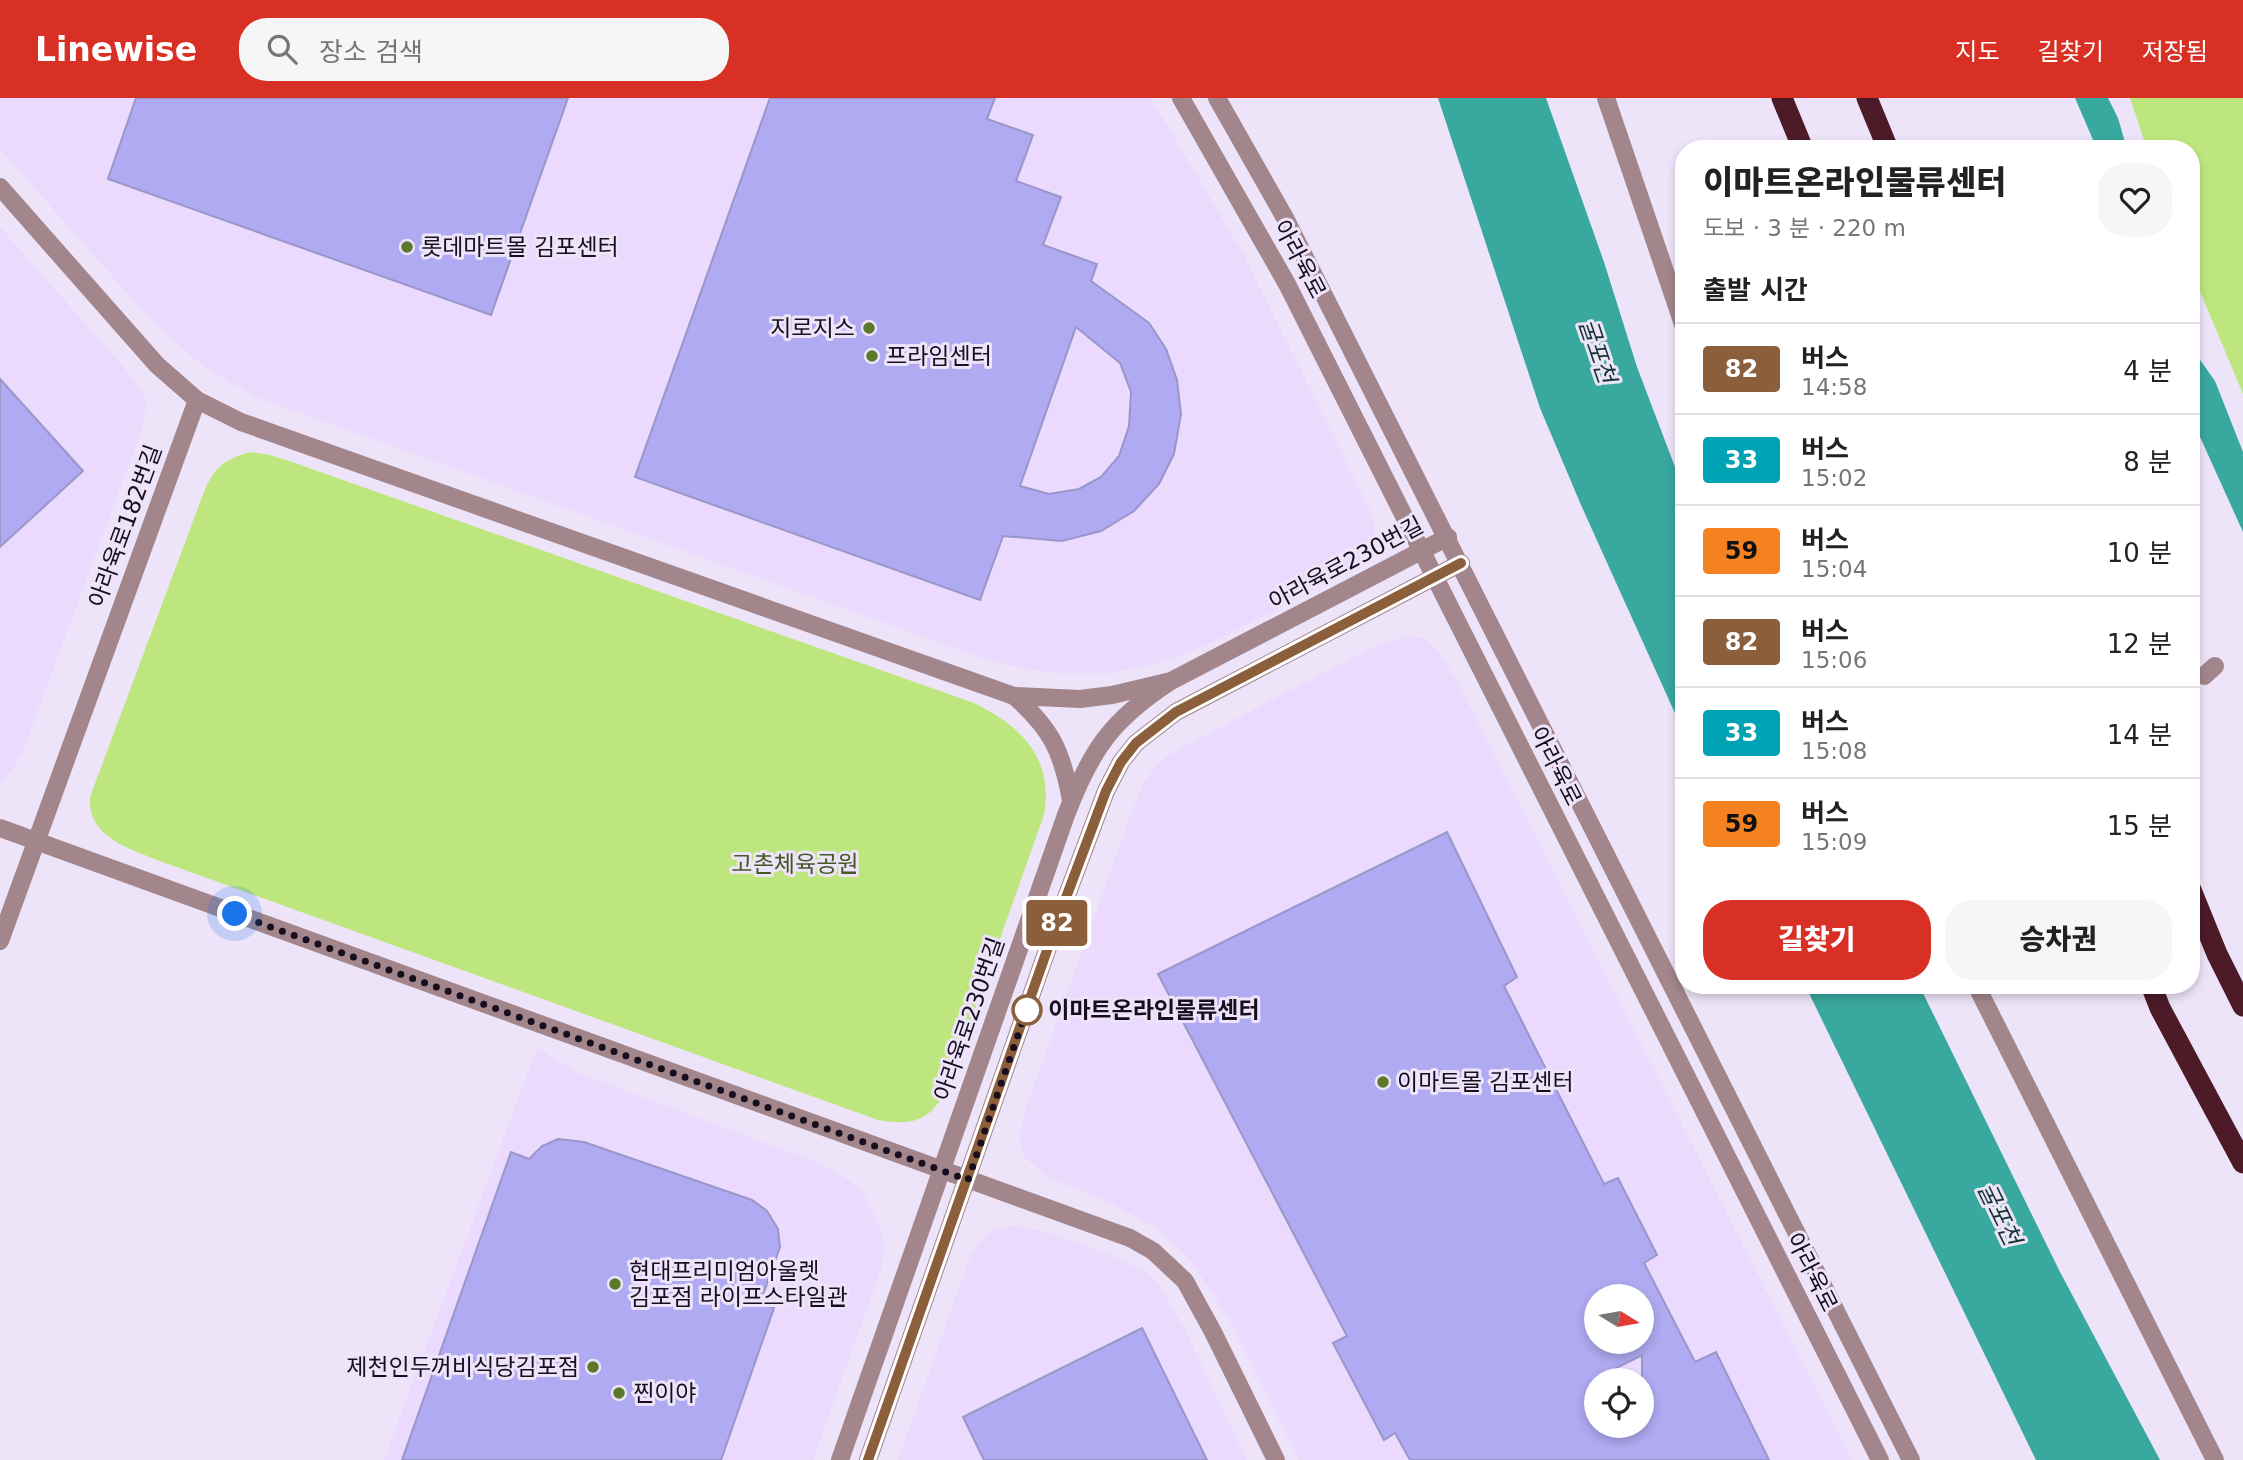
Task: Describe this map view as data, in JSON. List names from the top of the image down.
{
  "streets": {
    "street": ["아라육로", "아라육로182번길", "아라육로230번길"]
  },
  "crossings": [
    ["아라육로", "아라육로230번길"]
  ],
  "water": ["굴포천"],
  "parks": ["고촌체육공원"],
  "places": [
    "롯데마트몰 김포센터",
    "지로지스",
    "프라임센터",
    "이마트온라인물류센터",
    "이마트몰 김포센터",
    "현대프리미엄아울렛 김포점 라이프스타일관",
    "제천인두꺼비식당김포점",
    "찐이야"
  ],
  "lines": ["bus line 82"],
  "north": "right",
  "page": {
    "header": "Linewise",
    "search": "장소 검색",
    "nav": ["지도", "길찾기", "저장됨"],
    "on_map": "82",
    "heading": [
      ["이마트온라인물류센터", "도보 · 3 분 · 220 m"],
      "출발 시간"
    ],
    "list": [
      {
        "mark": "82",
        "name": "버스",
        "note": "14:58",
        "value": "4 분"
      },
      {
        "mark": "33",
        "name": "버스",
        "note": "15:02",
        "value": "8 분"
      },
      {
        "mark": "59",
        "name": "버스",
        "note": "15:04",
        "value": "10 분"
      },
      {
        "mark": "82",
        "name": "버스",
        "note": "15:06",
        "value": "12 분"
      },
      {
        "mark": "33",
        "name": "버스",
        "note": "15:08",
        "value": "14 분"
      },
      {
        "mark": "59",
        "name": "버스",
        "note": "15:09",
        "value": "15 분"
      }
    ],
    "buttons": ["길찾기", "승차권"]
  }
}
